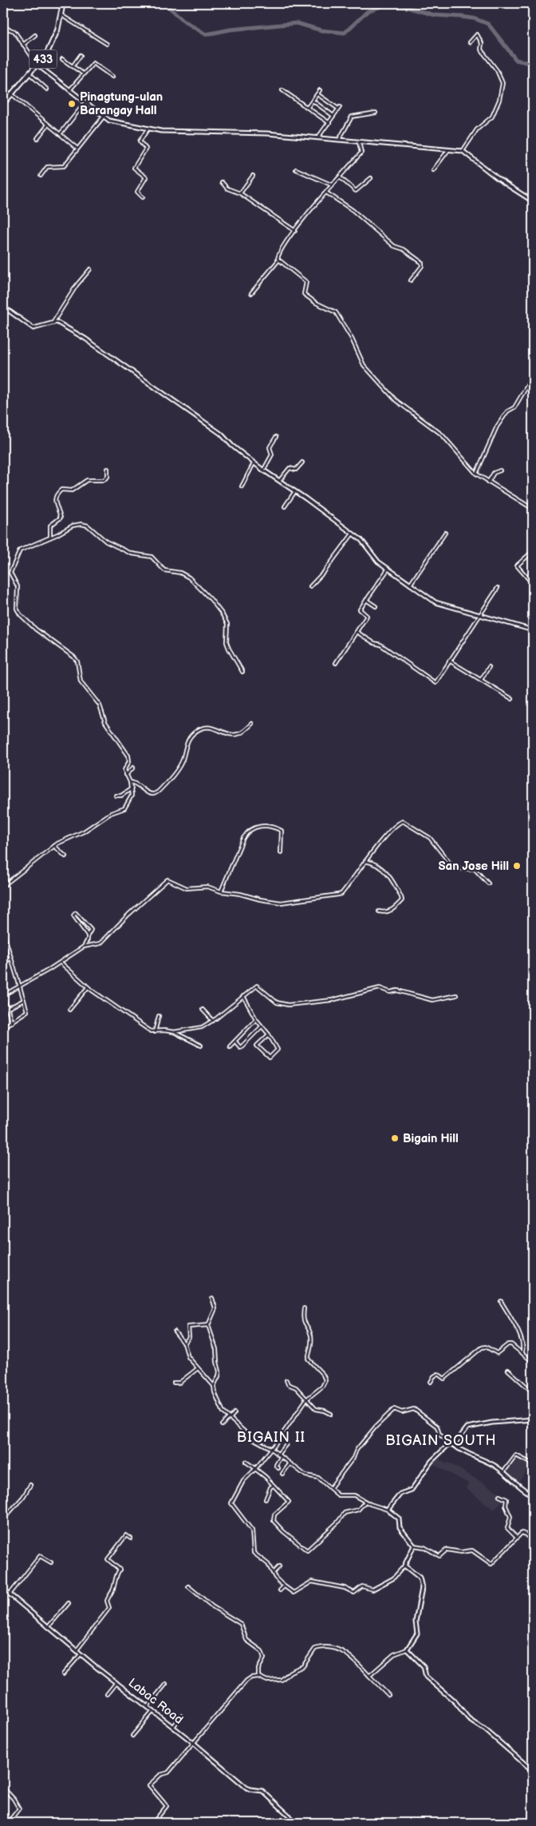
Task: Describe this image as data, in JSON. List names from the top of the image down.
{
  "streets": {
    "main road": ["433"],
    "street": ["Labac Road"]
  },
  "districts": ["BIGAIN II", "BIGAIN SOUTH"],
  "places": ["Pinagtung-ulan Barangay Hall", "San Jose Hill", "Bigain Hill"]
}
